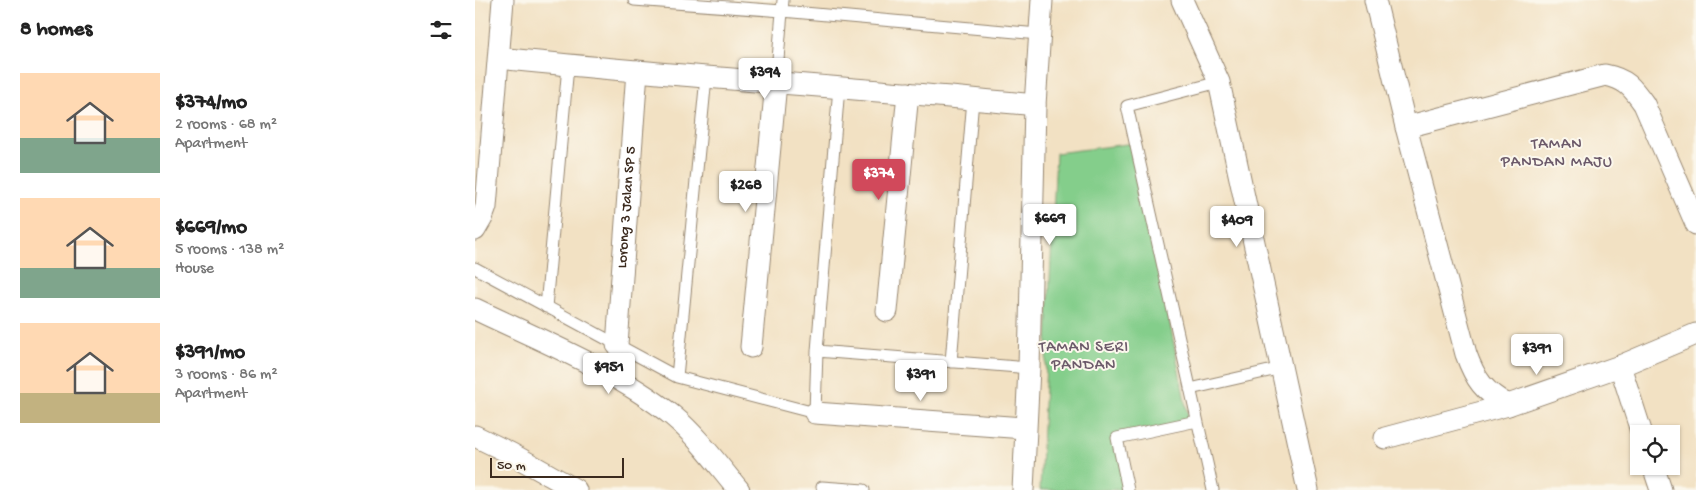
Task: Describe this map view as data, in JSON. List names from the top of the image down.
{
  "streets": {
    "street": ["Lorong 3 Jalan SP 5"]
  },
  "districts": ["TAMAN PANDAN MAJU", "TAMAN SERI PANDAN"],
  "scale_bar": "50 m",
  "page": {
    "heading": "8 homes",
    "price": [
      "$394",
      "$374",
      "$268",
      "$669",
      "$409",
      "$391",
      "$951",
      "$391"
    ],
    "list": [
      {
        "name": "$374/mo",
        "note": "2 rooms · 68 m² · Apartment"
      },
      {
        "name": "$669/mo",
        "note": "5 rooms · 138 m² · House"
      },
      {
        "name": "$391/mo",
        "note": "3 rooms · 86 m² · Apartment"
      }
    ],
    "scale": "50 m"
  }
}
